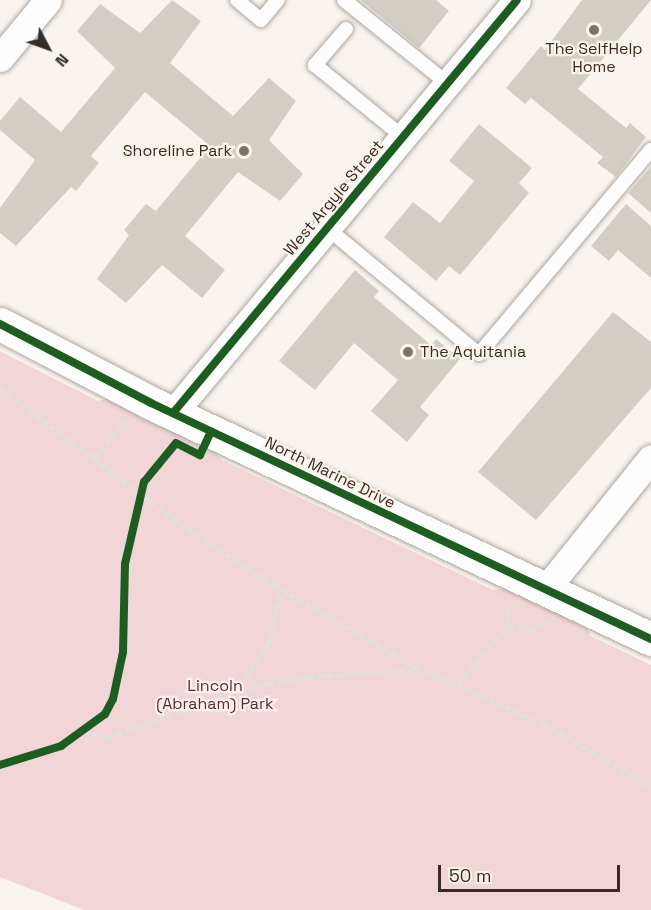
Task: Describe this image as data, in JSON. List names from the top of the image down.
{
  "streets": {
    "street": ["West Argyle Street", "North Marine Drive"]
  },
  "crossings": [
    ["West Argyle Street", "North Marine Drive"]
  ],
  "parks": ["Lincoln (Abraham) Park"],
  "places": ["The SelfHelp Home", "Shoreline Park", "The Aquitania"],
  "scale_bar": "50 m",
  "north": "bottom right"
}
